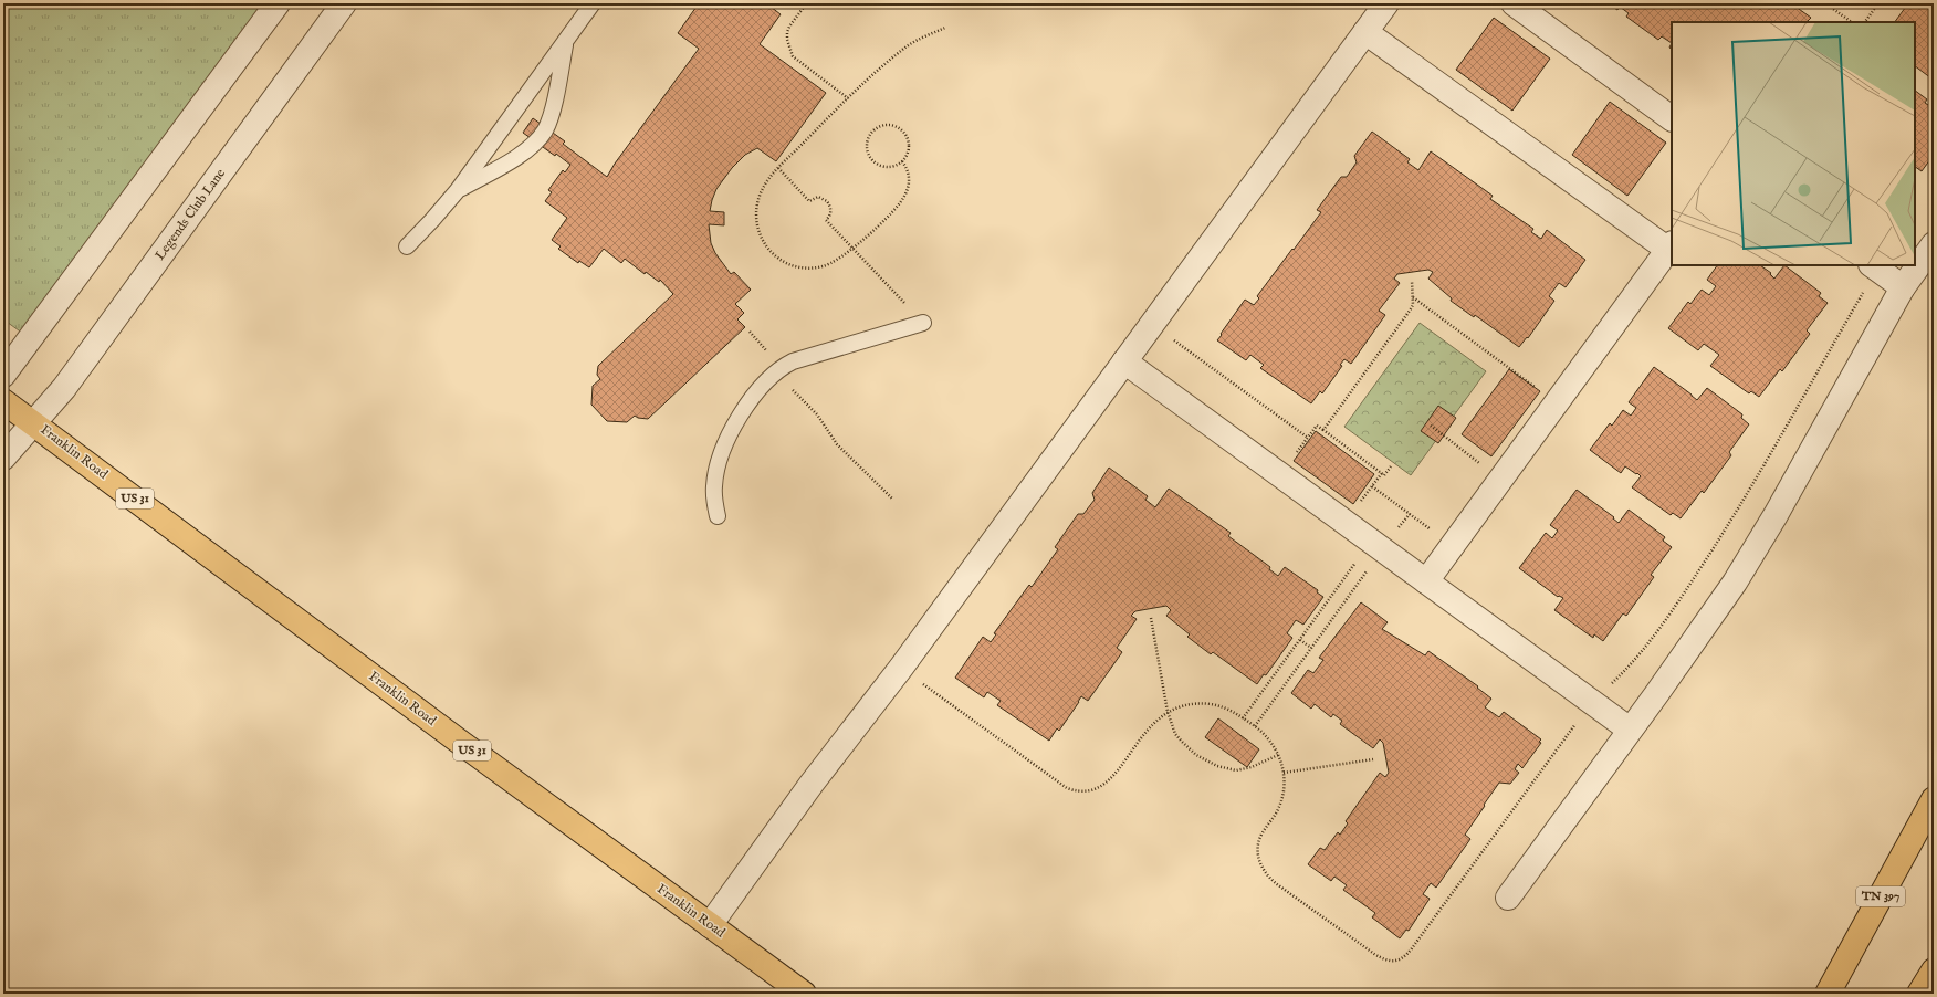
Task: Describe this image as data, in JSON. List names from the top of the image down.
{
  "streets": {
    "main road": ["Franklin Road", "US 31", "TN 397"],
    "street": ["Legends Club Lane"]
  },
  "crossings": [
    ["Legends Club Lane", "Franklin Road"]
  ]
}
